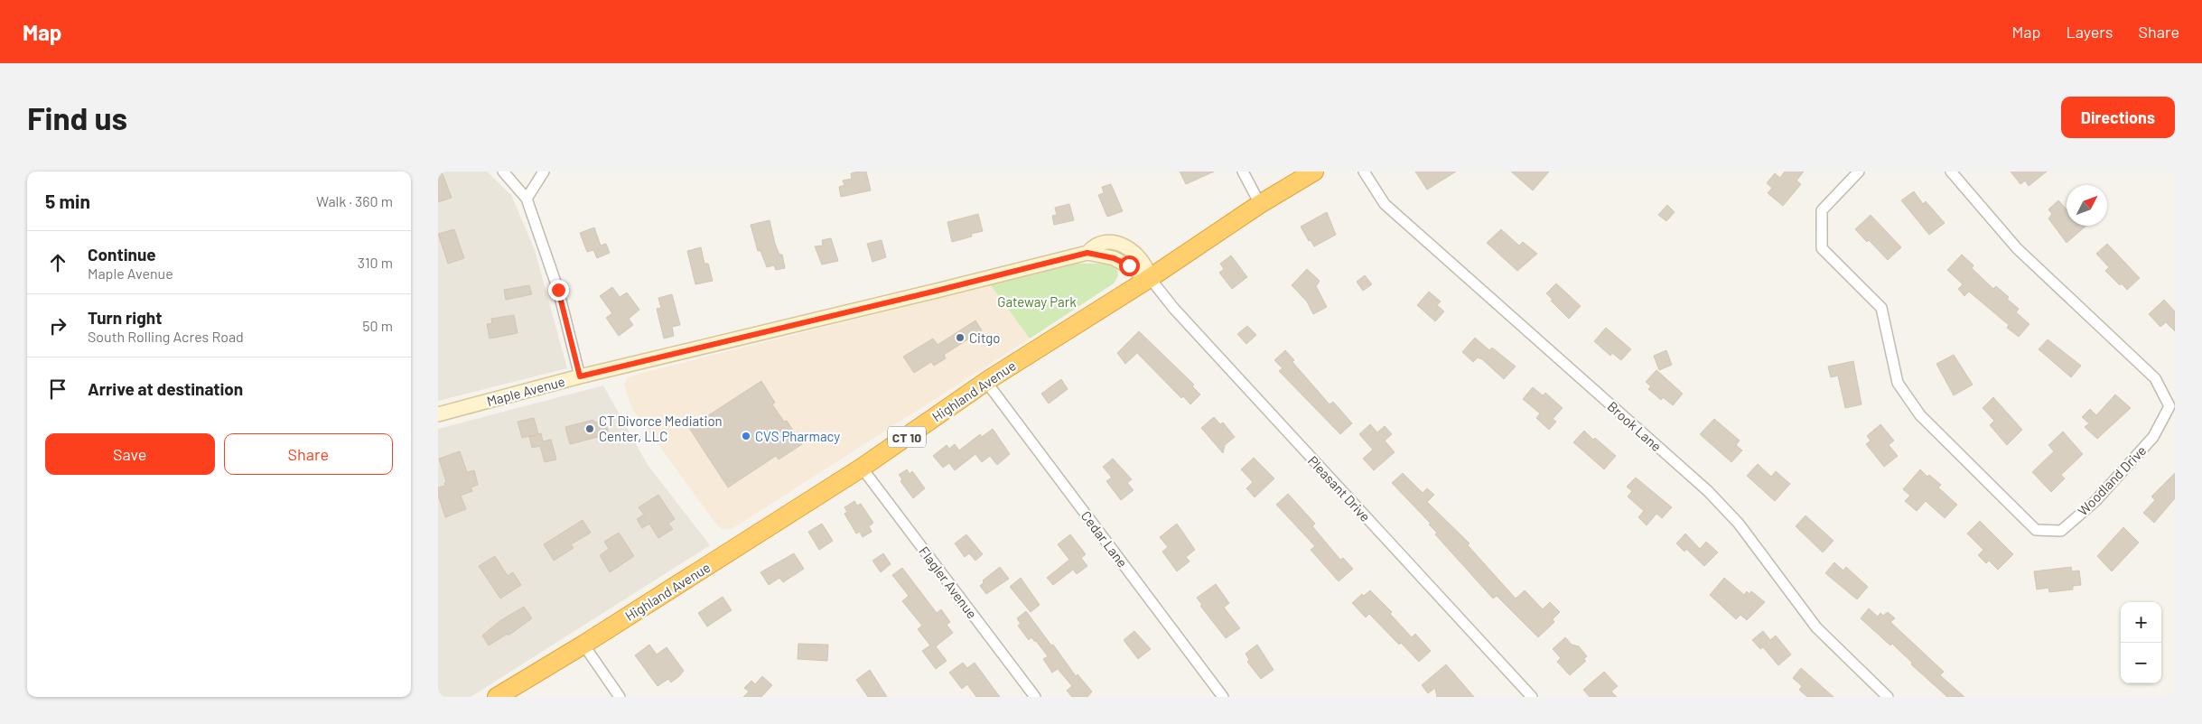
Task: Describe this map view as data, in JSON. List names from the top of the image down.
{
  "streets": {
    "highway": ["Highland Avenue", "CT 10"],
    "street": [
      "Maple Avenue",
      "Brook Lane",
      "Woodland Drive",
      "Pleasant Drive",
      "Cedar Lane",
      "Flagler Avenue"
    ]
  },
  "crossings": [
    ["Maple Avenue", "Highland Avenue"],
    ["Maple Avenue", "Pleasant Drive"],
    ["Highland Avenue", "Pleasant Drive"],
    ["Highland Avenue", "Cedar Lane"],
    ["Highland Avenue", "Flagler Avenue"]
  ],
  "parks": ["Gateway Park"],
  "places": ["Citgo", "CT Divorce Mediation Center, LLC", "CVS Pharmacy"],
  "north": "top right",
  "page": {
    "header": "Map",
    "nav": ["Map", "Layers", "Share"],
    "buttons": [
      "Directions",
      ["Save", "Share"]
    ],
    "title": "Find us",
    "heading": ["5 min", "Walk · 360 m"],
    "list": [
      ["Continue", "Maple Avenue", "310 m"],
      ["Turn right", "South Rolling Acres Road", "50 m"],
      "Arrive at destination"
    ],
    "map_buttons": ["+", "−"]
  }
}
